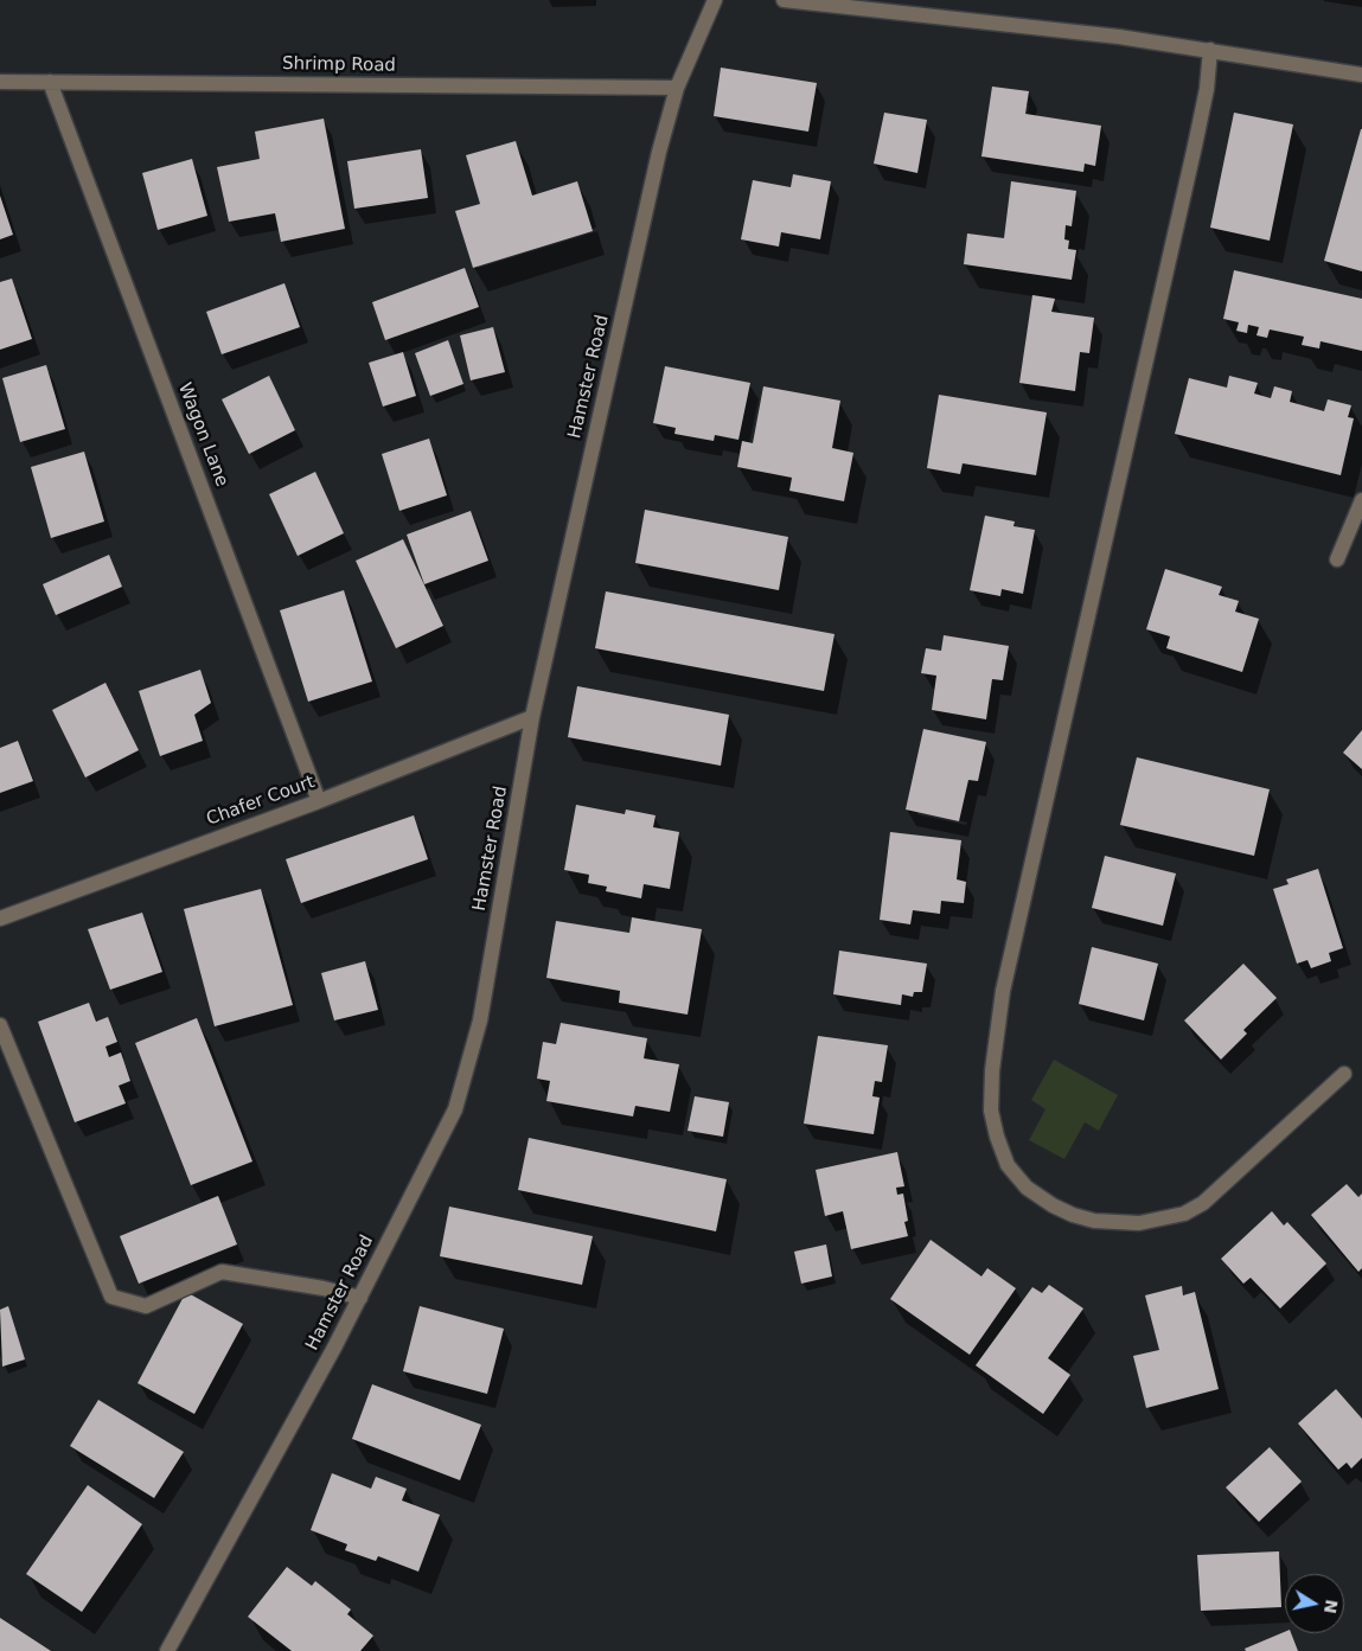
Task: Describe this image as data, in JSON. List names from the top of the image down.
{
  "streets": {
    "street": [
      "Shrimp Road",
      "Hamster Road",
      "Wagon Lane",
      "Chafer Court"
    ]
  },
  "crossings": [
    ["Shrimp Road", "Hamster Road"],
    ["Shrimp Road", "Wagon Lane"],
    ["Hamster Road", "Chafer Court"],
    ["Wagon Lane", "Chafer Court"]
  ],
  "north": "right"
}
